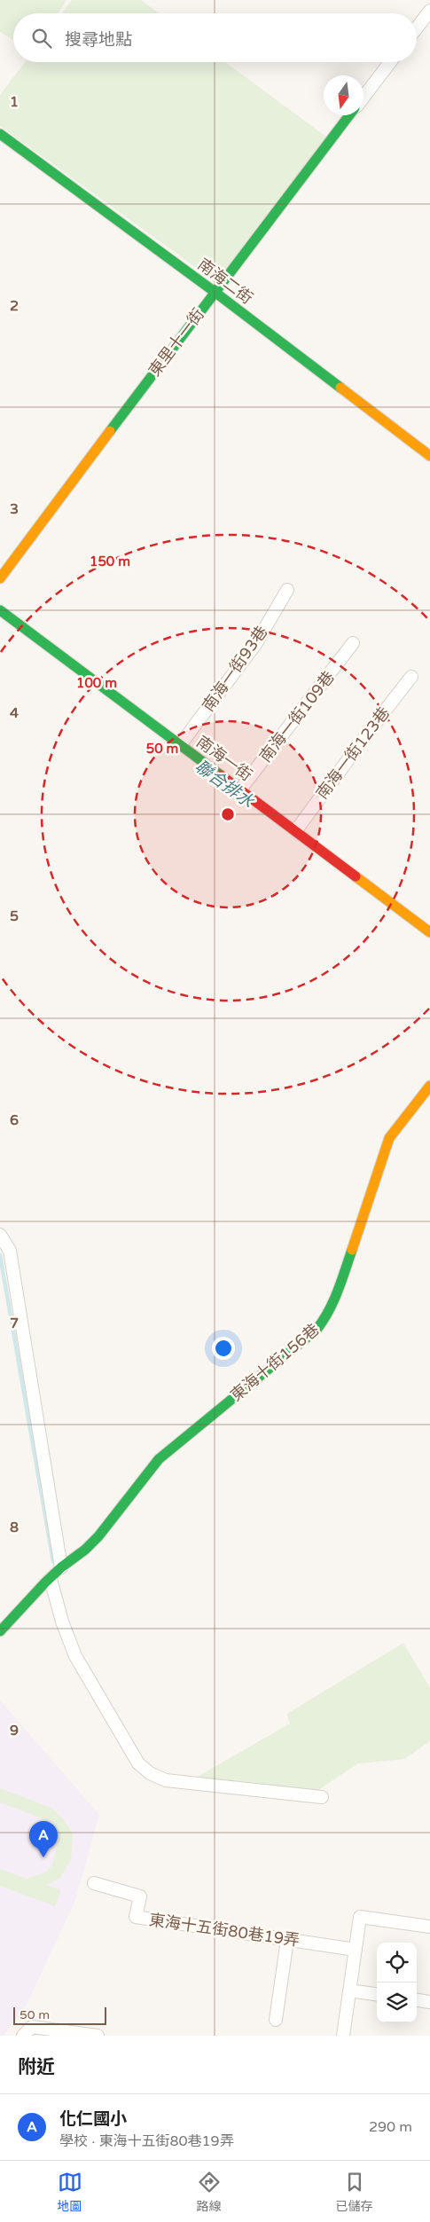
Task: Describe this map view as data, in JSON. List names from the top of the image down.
{
  "streets": {
    "street": [
      "南海二街",
      "東里十一街",
      "南海一街93巷",
      "南海一街109巷",
      "南海一街123巷",
      "南海一街",
      "東海十街156巷",
      "東海十五街80巷19弄"
    ]
  },
  "crossings": [
    ["南海二街", "東里十一街"],
    ["南海一街93巷", "南海一街"],
    ["南海一街109巷", "南海一街"],
    ["南海一街123巷", "南海一街"]
  ],
  "water": ["聯合排水"],
  "scale_bar": "50 m",
  "north": "bottom",
  "page": {
    "search": "搜尋地點",
    "pins": "A",
    "scale": "50 m",
    "heading": "附近",
    "list": [
      {
        "mark": "A",
        "name": "化仁國小",
        "note": "學校 · 東海十五街80巷19弄",
        "value": "290 m"
      }
    ],
    "nav": ["地圖", "路線", "已儲存"]
  },
  "grid": {
    "rows": [
      "1",
      "2",
      "3",
      "4",
      "5",
      "6",
      "7",
      "8",
      "9"
    ]
  },
  "rings": ["150 m", "100 m", "50 m"]
}
